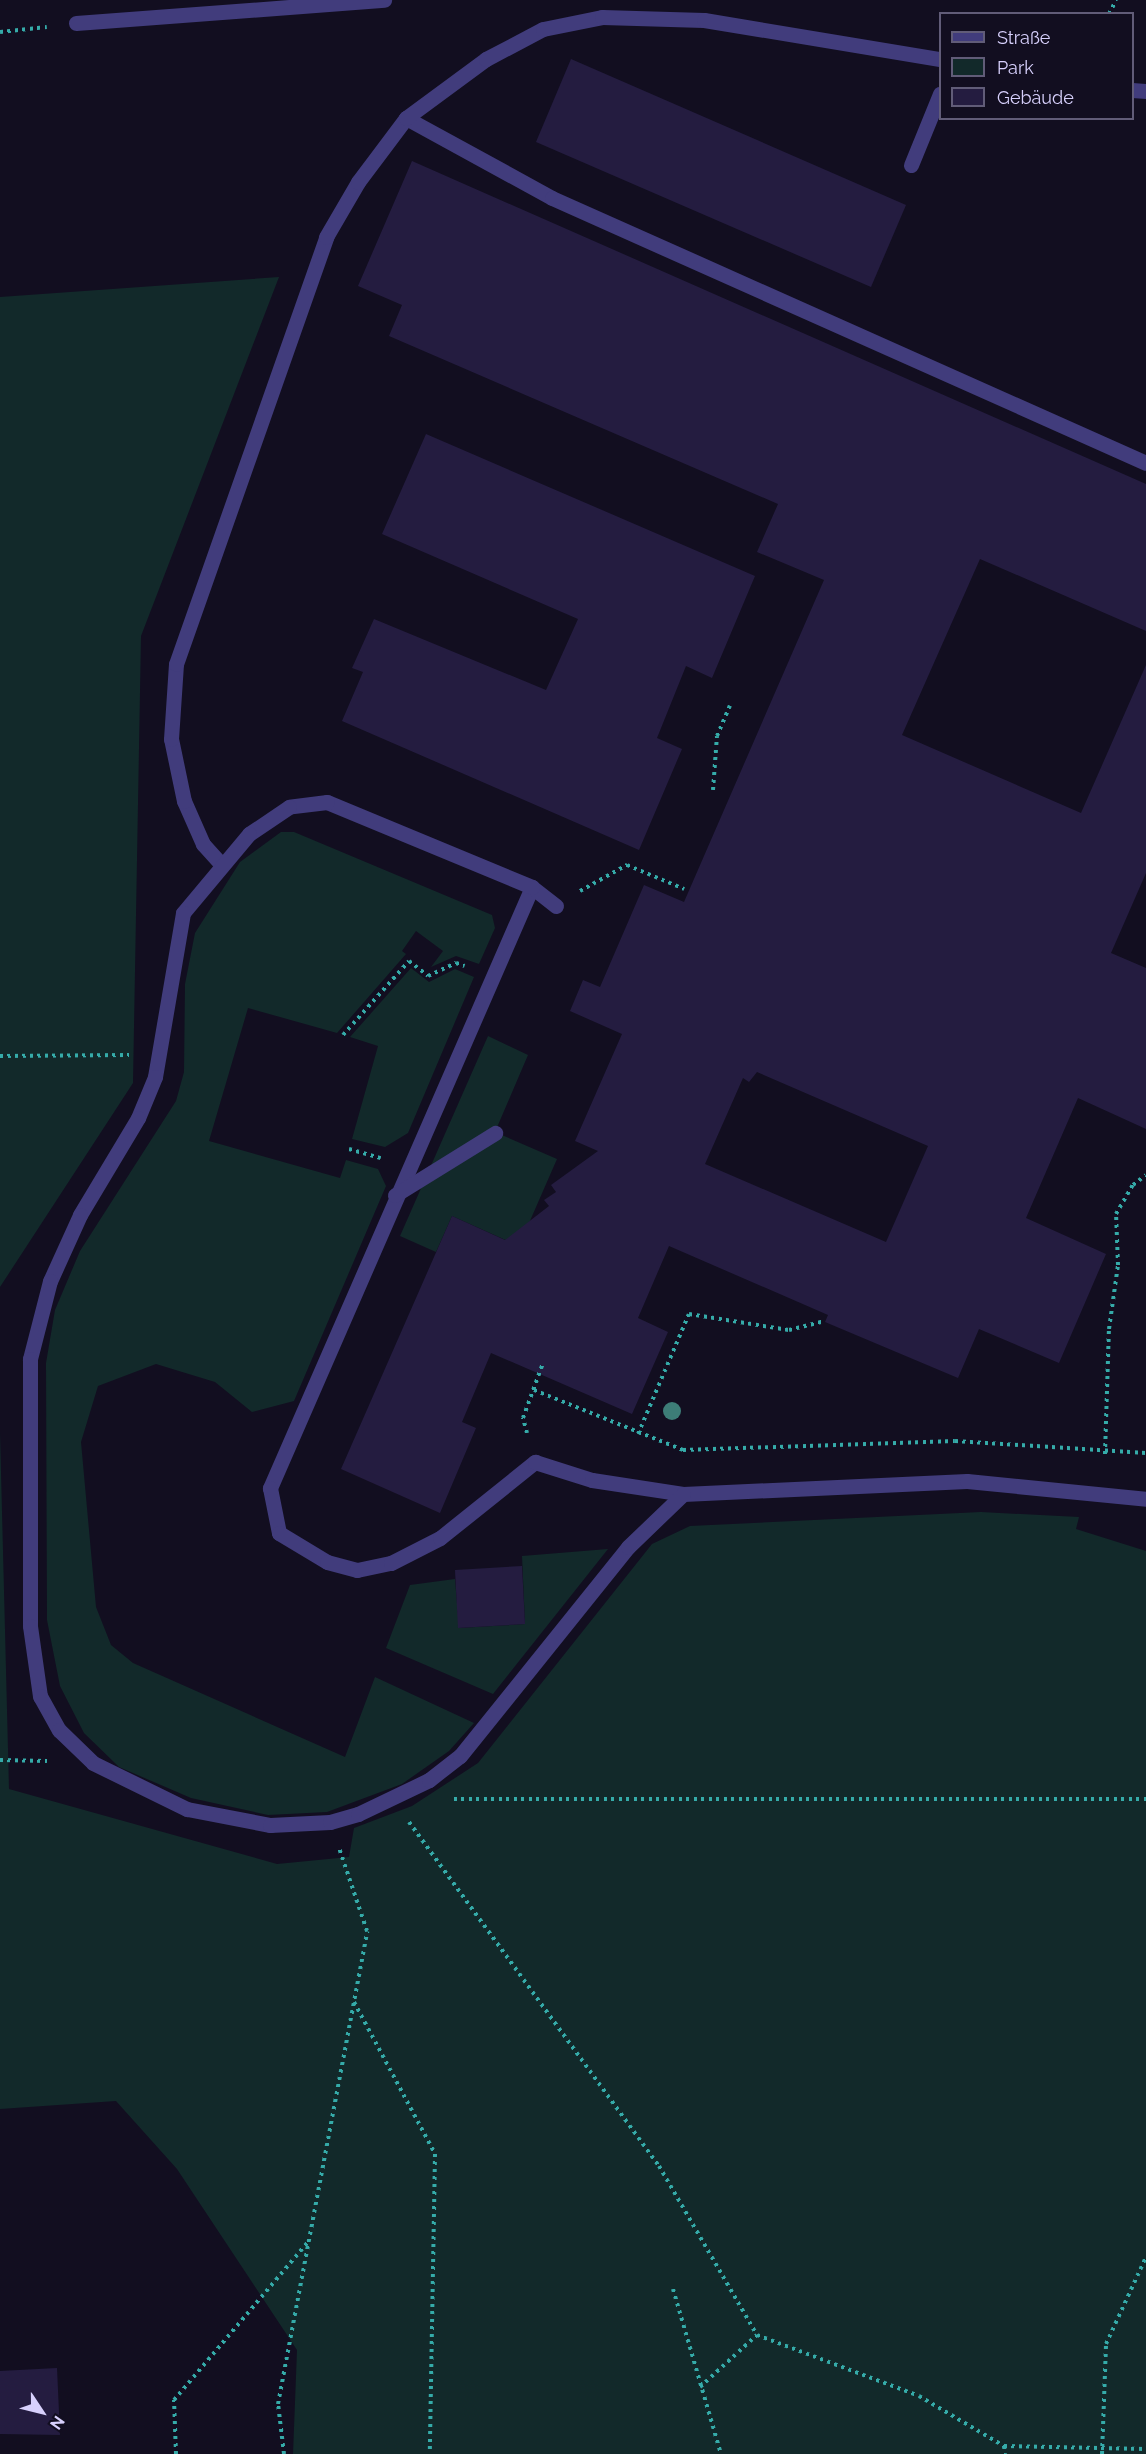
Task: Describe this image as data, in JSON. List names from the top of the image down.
{
  "legend": ["Straße", "Park", "Gebäude"],
  "north": "bottom right"
}
